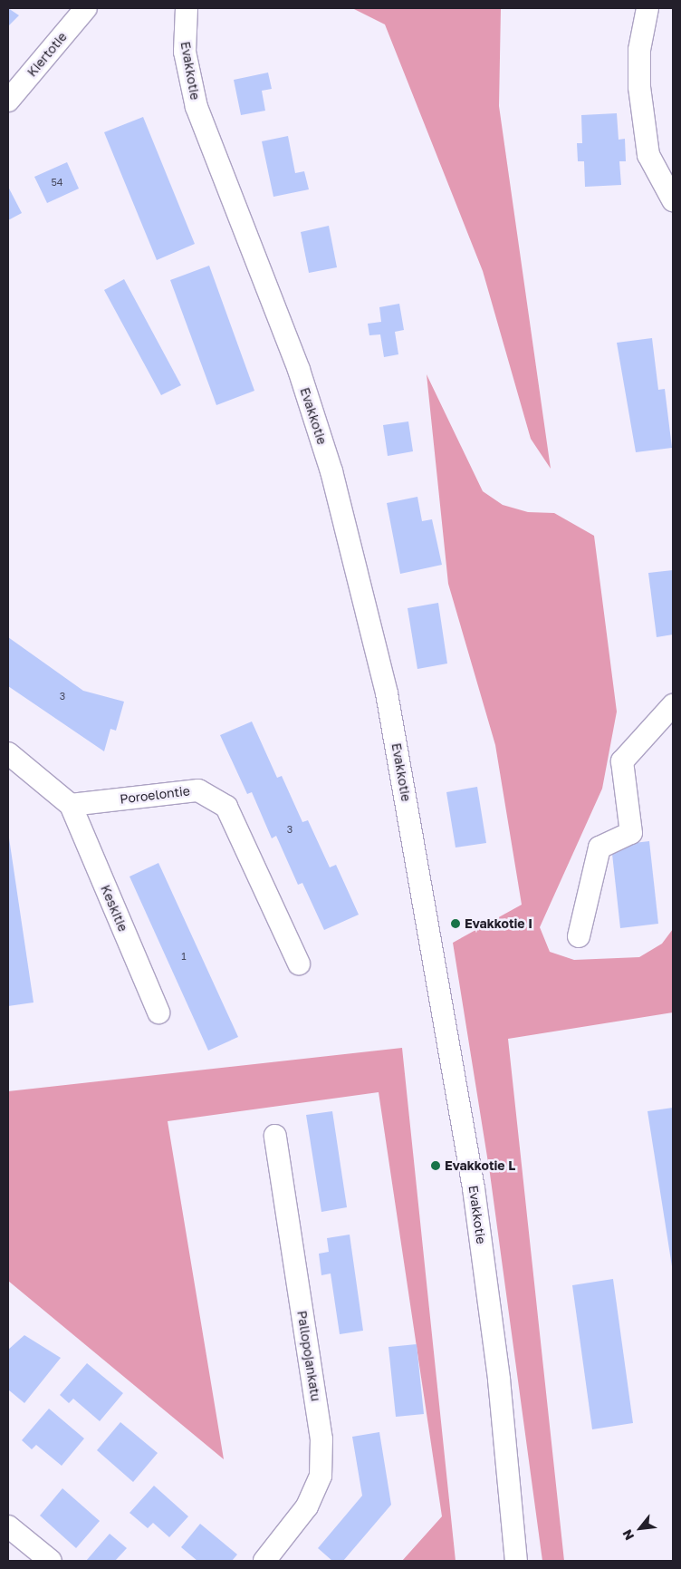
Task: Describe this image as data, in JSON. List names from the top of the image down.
{
  "streets": {
    "street": [
      "Kiertotie",
      "Evakkotie",
      "Poroelontie",
      "Keskitie",
      "Pallopojankatu"
    ]
  },
  "crossings": [
    ["Poroelontie", "Keskitie"]
  ],
  "places": ["Evakkotie I", "Evakkotie L"],
  "house_numbers": [
    "54",
    "3",
    "3",
    "1"
  ],
  "north": "bottom left"
}
